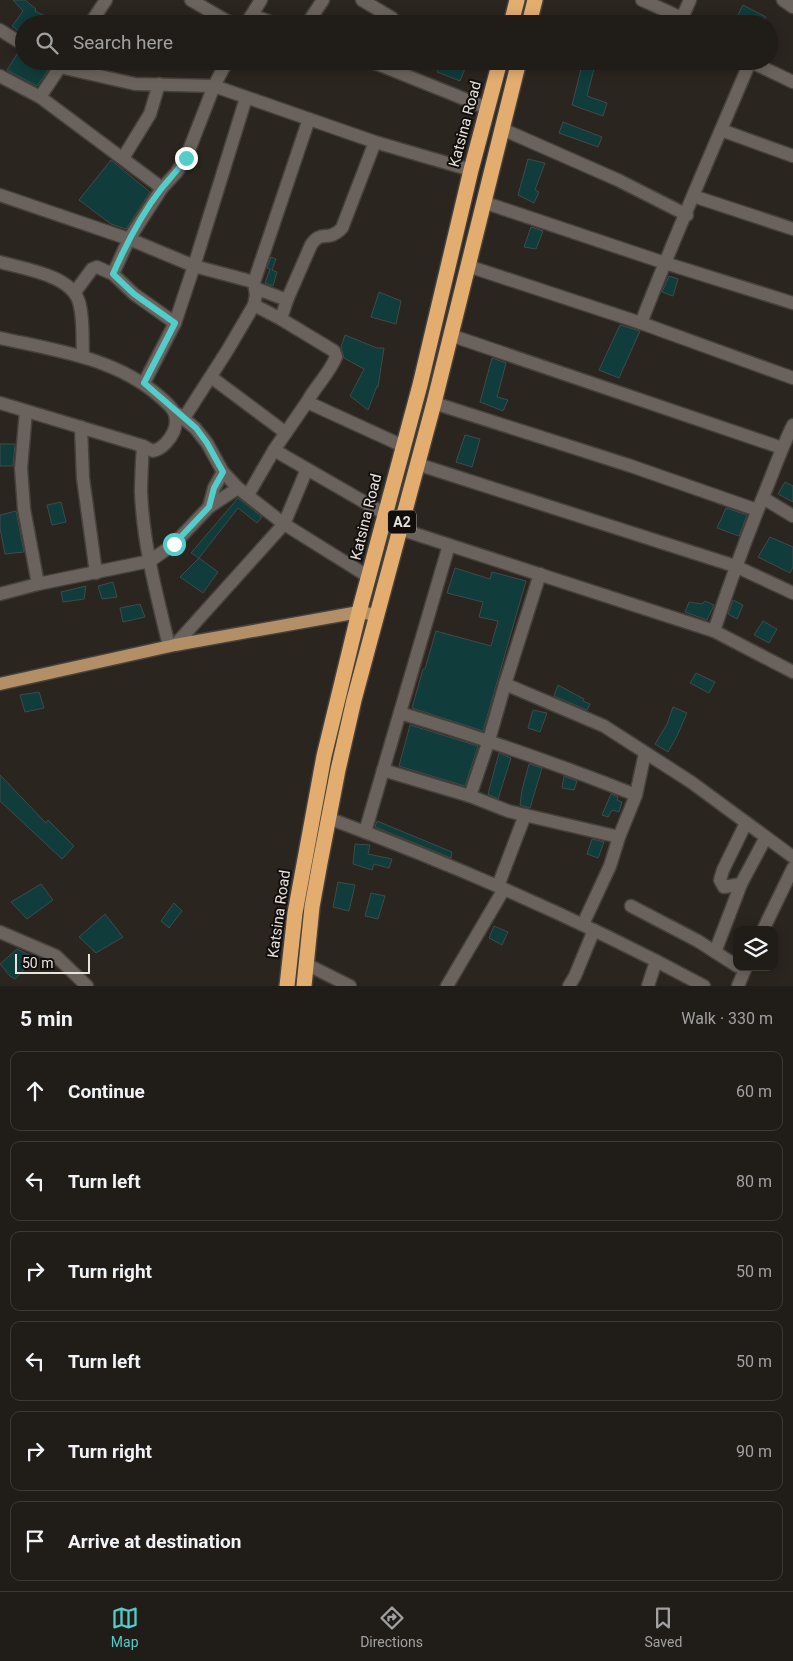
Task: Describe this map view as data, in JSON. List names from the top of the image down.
{
  "streets": {
    "highway": ["Katsina Road", "A2"]
  },
  "scale_bar": "50 m",
  "page": {
    "search": "Search here",
    "scale": "50 m",
    "heading": ["5 min", "Walk · 330 m"],
    "list": [
      ["Continue", "60 m"],
      ["Turn left", "80 m"],
      ["Turn right", "50 m"],
      ["Turn left", "50 m"],
      ["Turn right", "90 m"],
      "Arrive at destination"
    ],
    "nav": ["Map", "Directions", "Saved"]
  }
}
